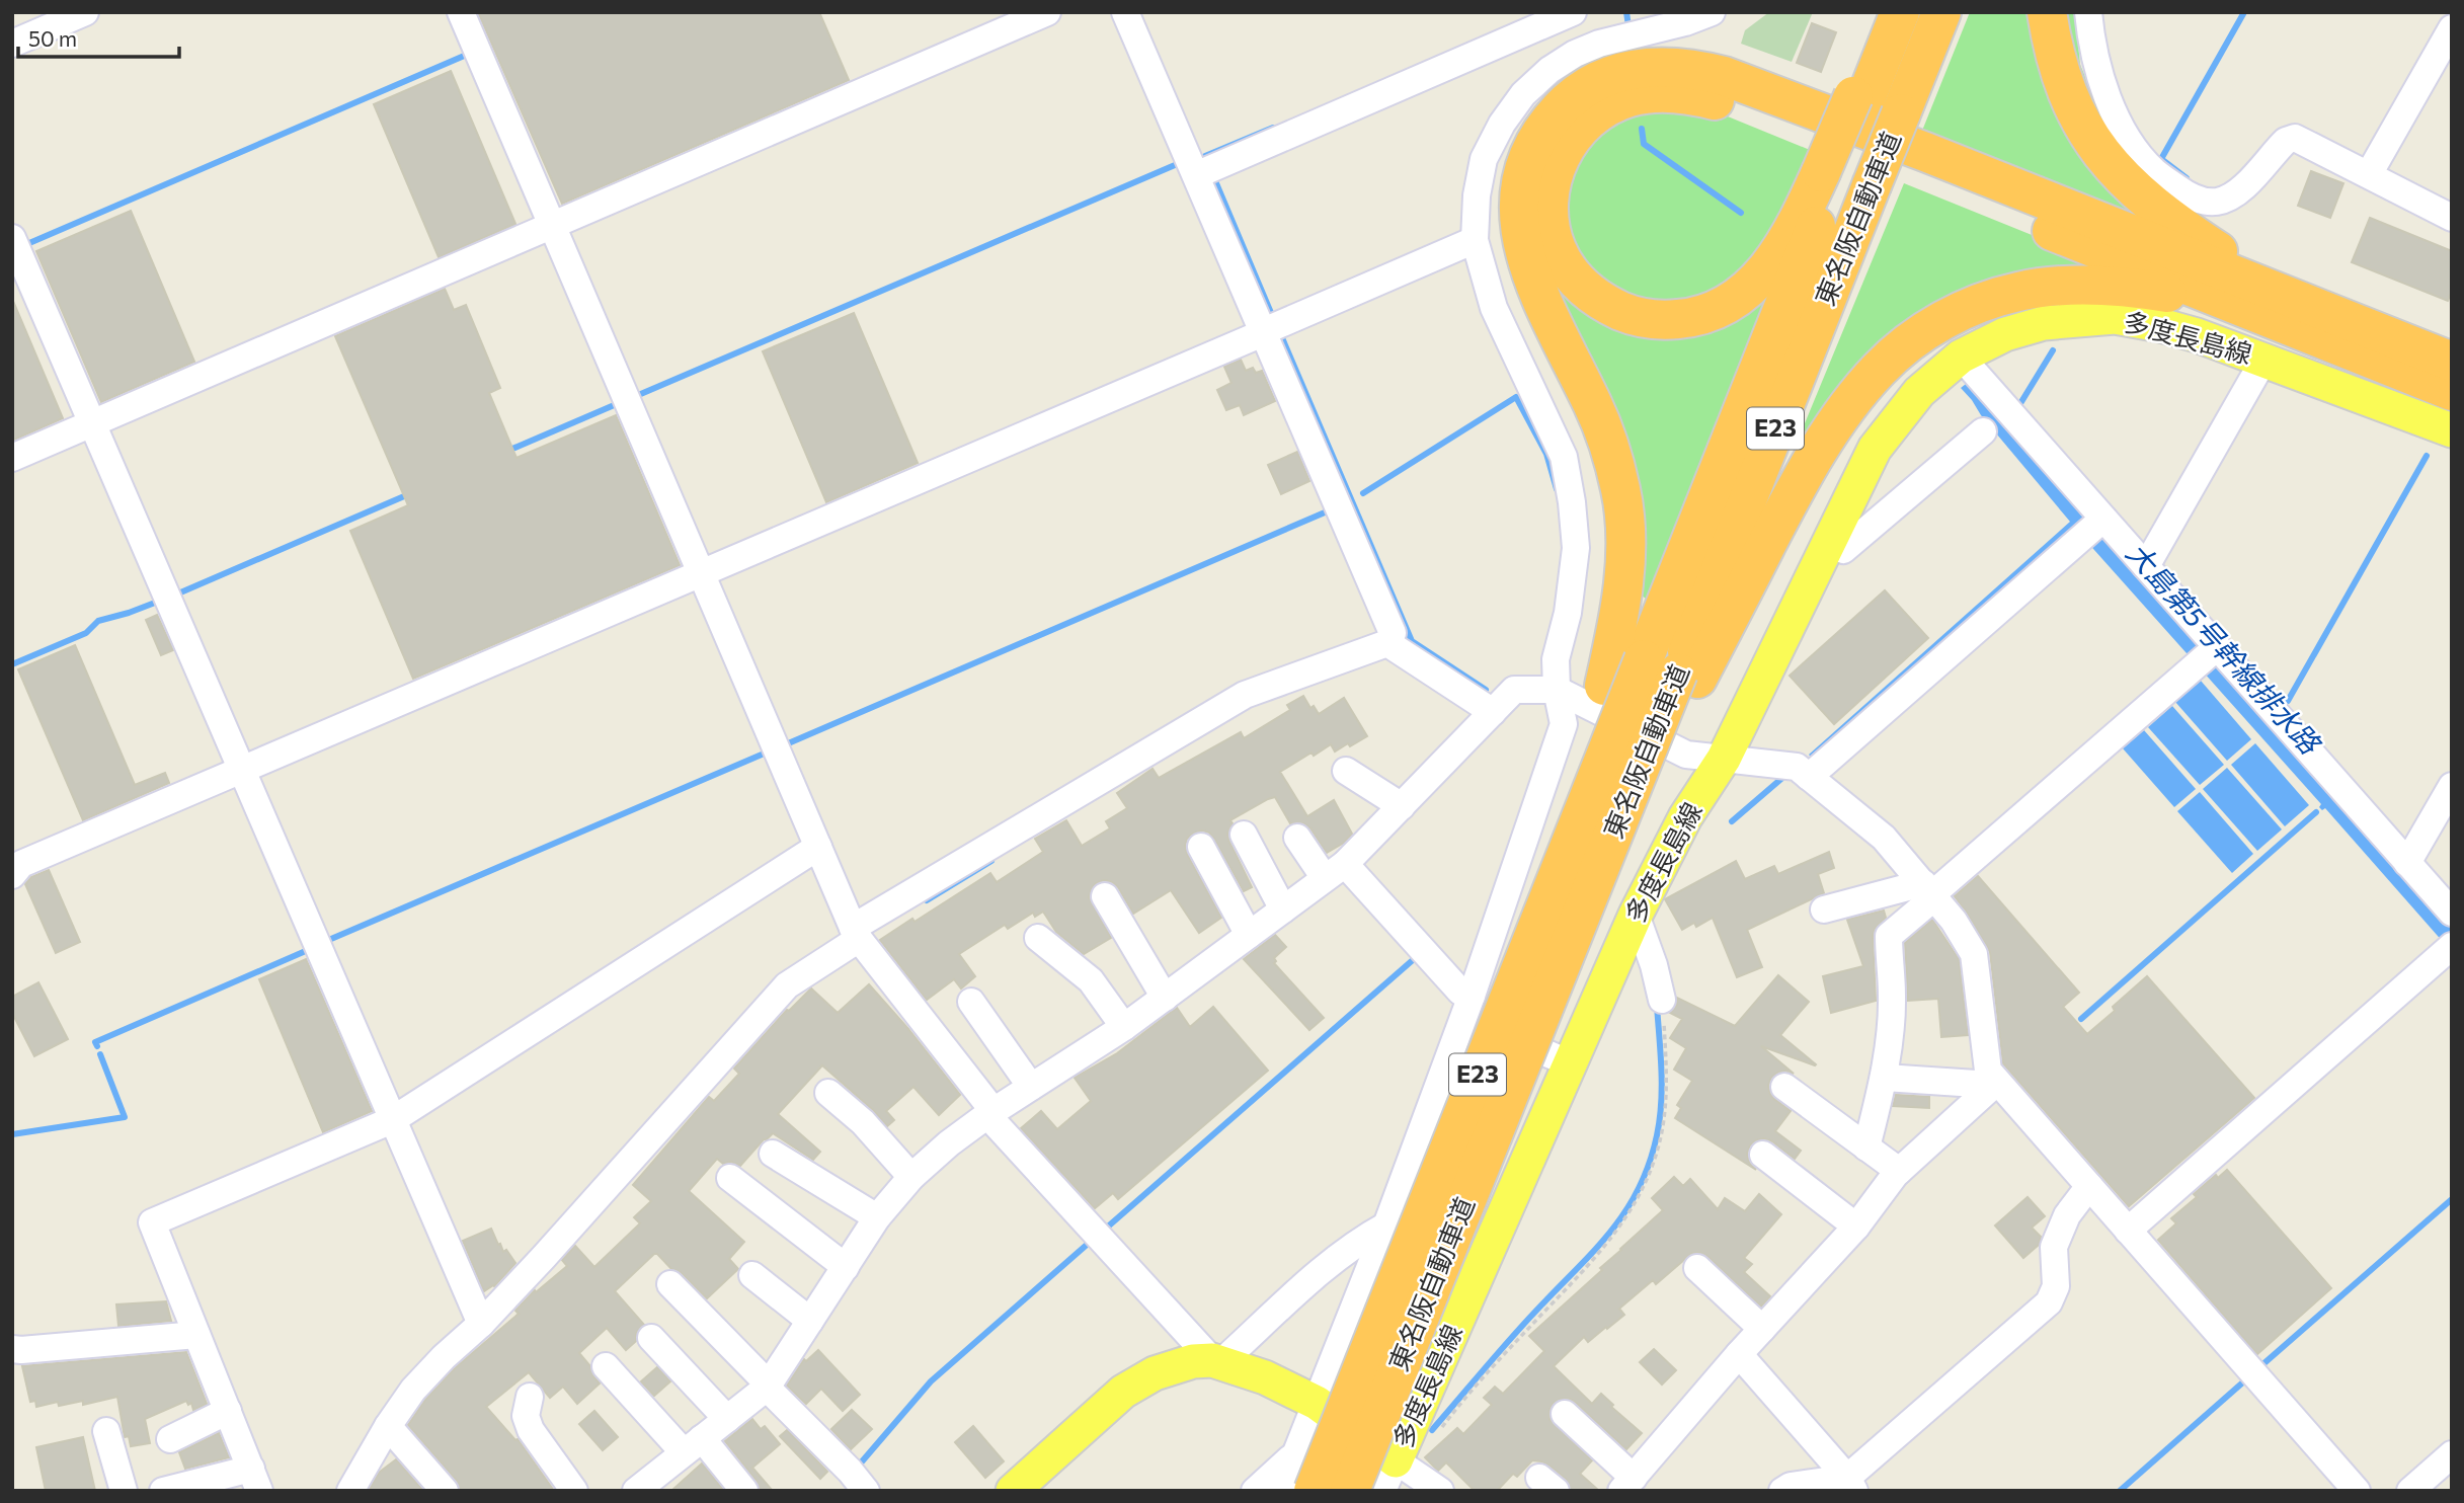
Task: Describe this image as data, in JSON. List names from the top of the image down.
{
  "streets": {
    "highway": ["東名阪自動車道", "E23"],
    "main road": ["多度長島線"]
  },
  "water": ["大島第5号幹線排水路"],
  "scale_bar": "50 m"
}
